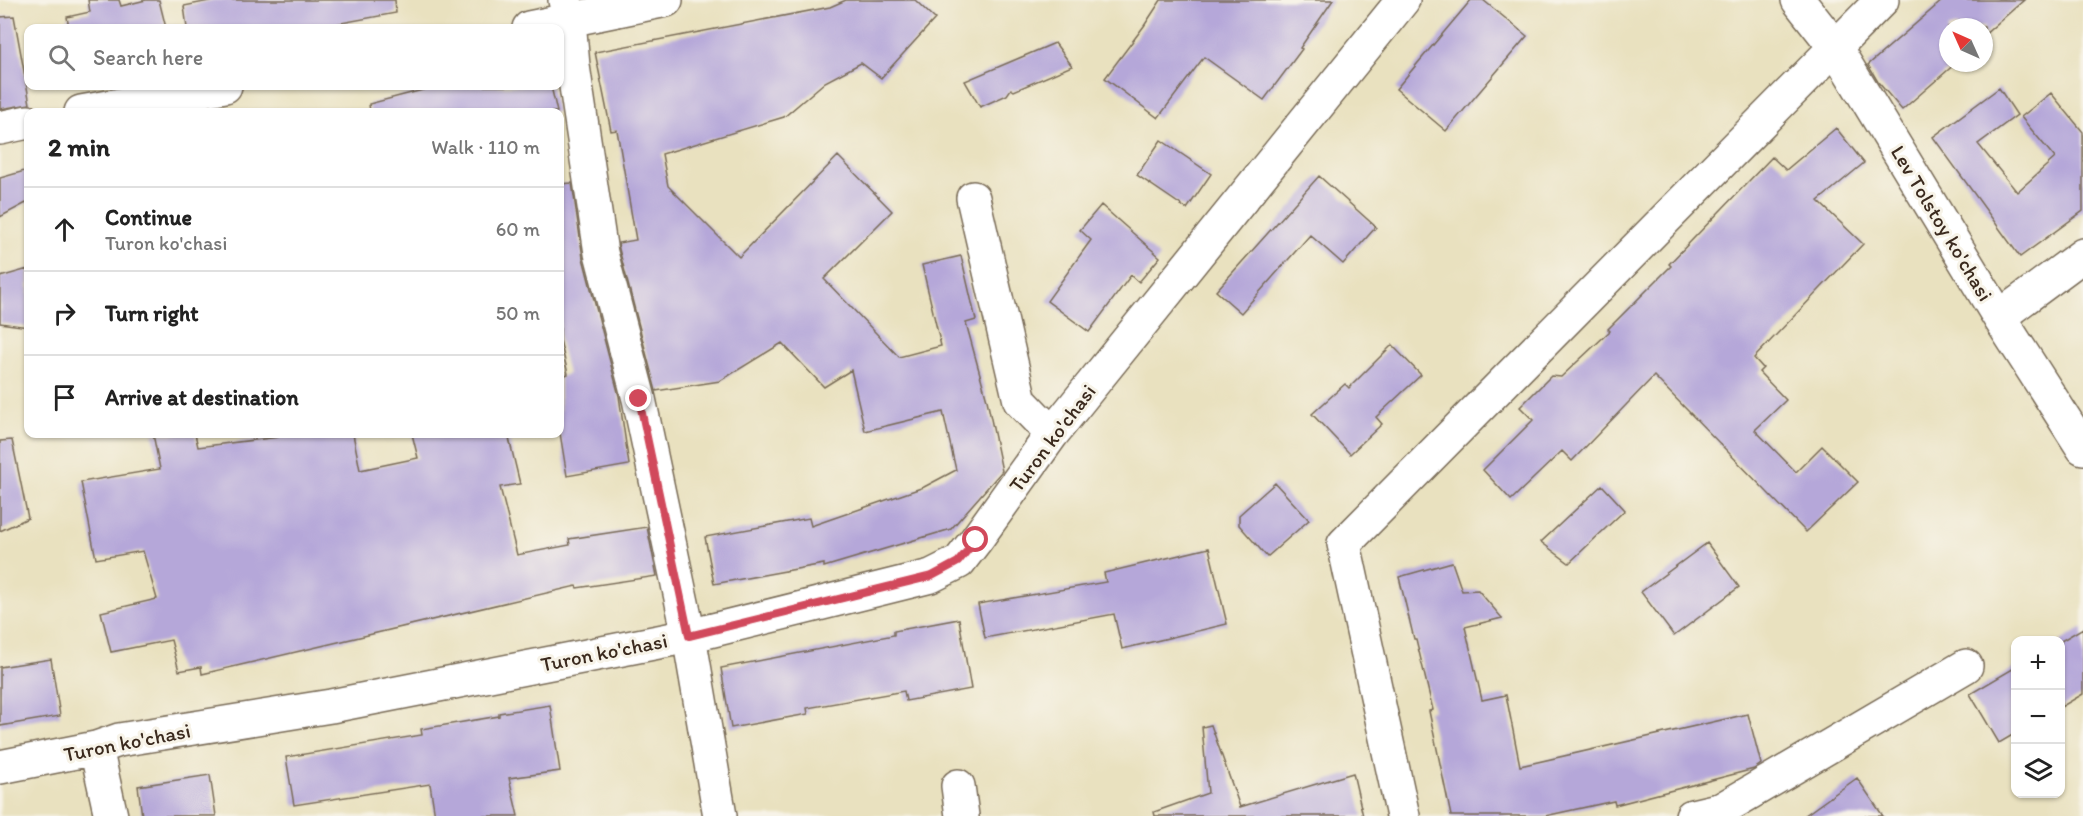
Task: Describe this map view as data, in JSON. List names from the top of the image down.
{
  "streets": {
    "street": ["Lev Tolstoy ko'chasi", "Turon ko'chasi"]
  },
  "north": "top left",
  "page": {
    "search": "Search here",
    "heading": ["2 min", "Walk · 110 m"],
    "list": [
      ["Continue", "Turon ko'chasi", "60 m"],
      ["Turn right", "50 m"],
      "Arrive at destination"
    ],
    "map_buttons": ["+", "−"]
  }
}
